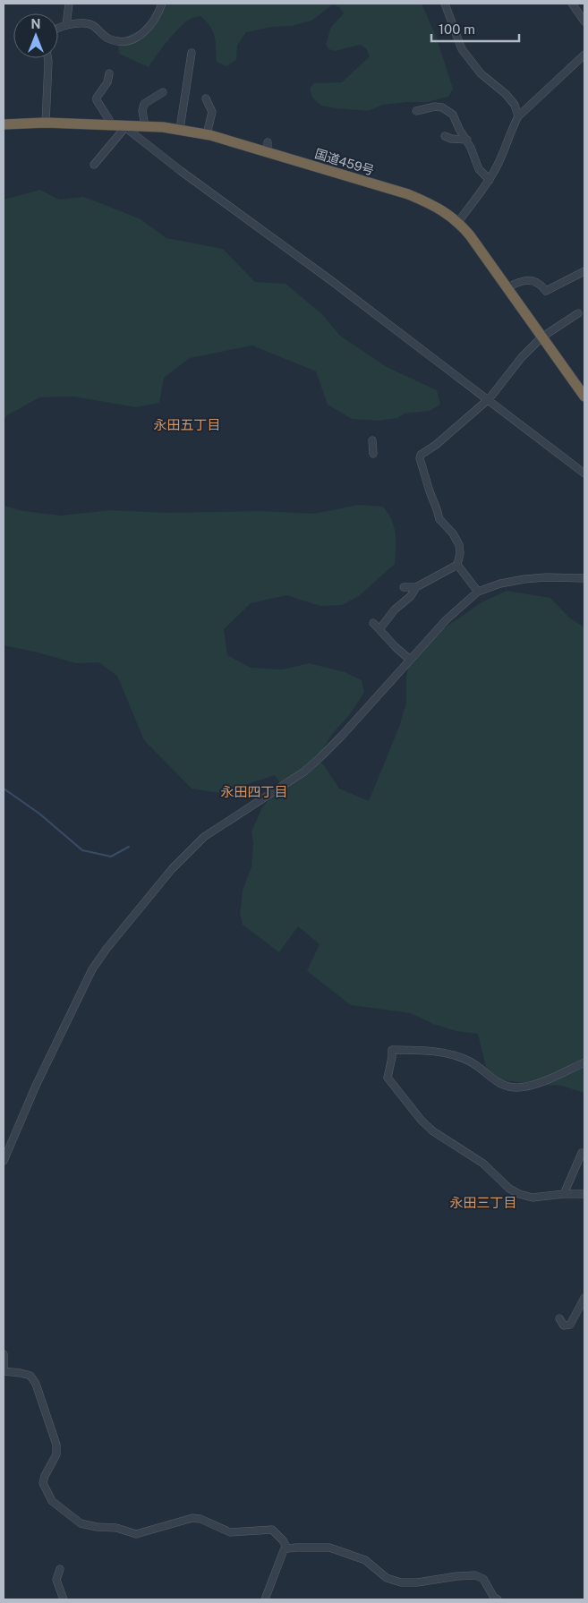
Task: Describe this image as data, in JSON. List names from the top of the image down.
{
  "streets": {
    "highway": ["国道459号"]
  },
  "districts": ["永田五丁目", "永田四丁目", "永田三丁目"],
  "scale_bar": "100 m",
  "north": "top"
}
